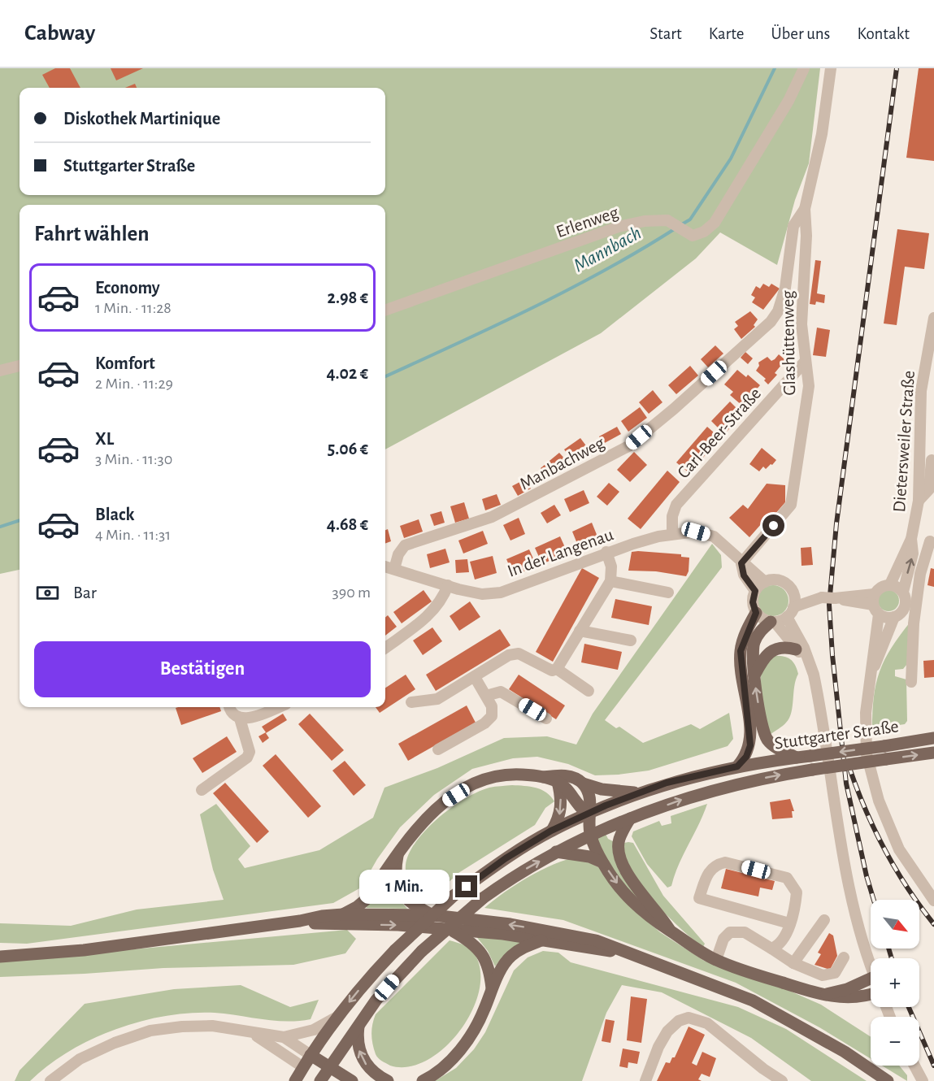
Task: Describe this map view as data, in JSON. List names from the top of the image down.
{
  "streets": {
    "main road": ["Stuttgarter Straße"],
    "street": [
      "Erlenweg",
      "Glashüttenweg",
      "Carl-Beer-Straße",
      "Dietersweiler Straße",
      "Manbachweg",
      "In der Langenau"
    ]
  },
  "crossings": [
    ["Glashüttenweg", "Carl-Beer-Straße"],
    ["Glashüttenweg", "Manbachweg"],
    ["Glashüttenweg", "In der Langenau"],
    ["Carl-Beer-Straße", "In der Langenau"],
    ["Manbachweg", "In der Langenau"]
  ],
  "water": ["Mannbach"],
  "north": "bottom right",
  "page": {
    "header": "Cabway",
    "nav": [
      "Start",
      "Karte",
      "Über uns",
      "Kontakt"
    ],
    "banner": ["Diskothek Martinique", "Stuttgarter Straße"],
    "heading": "Fahrt wählen",
    "list": [
      {
        "name": "Economy",
        "note": "1 Min. · 11:28",
        "value": "2.98 €"
      },
      {
        "name": "Komfort",
        "note": "2 Min. · 11:29",
        "value": "4.02 €"
      },
      {
        "name": "XL",
        "note": "3 Min. · 11:30",
        "value": "5.06 €"
      },
      {
        "name": "Black",
        "note": "4 Min. · 11:31",
        "value": "4.68 €"
      }
    ],
    "pay": ["Bar", "390 m"],
    "buttons": "Bestätigen",
    "bubble": "1 Min.",
    "map_buttons": ["+", "−"]
  }
}
